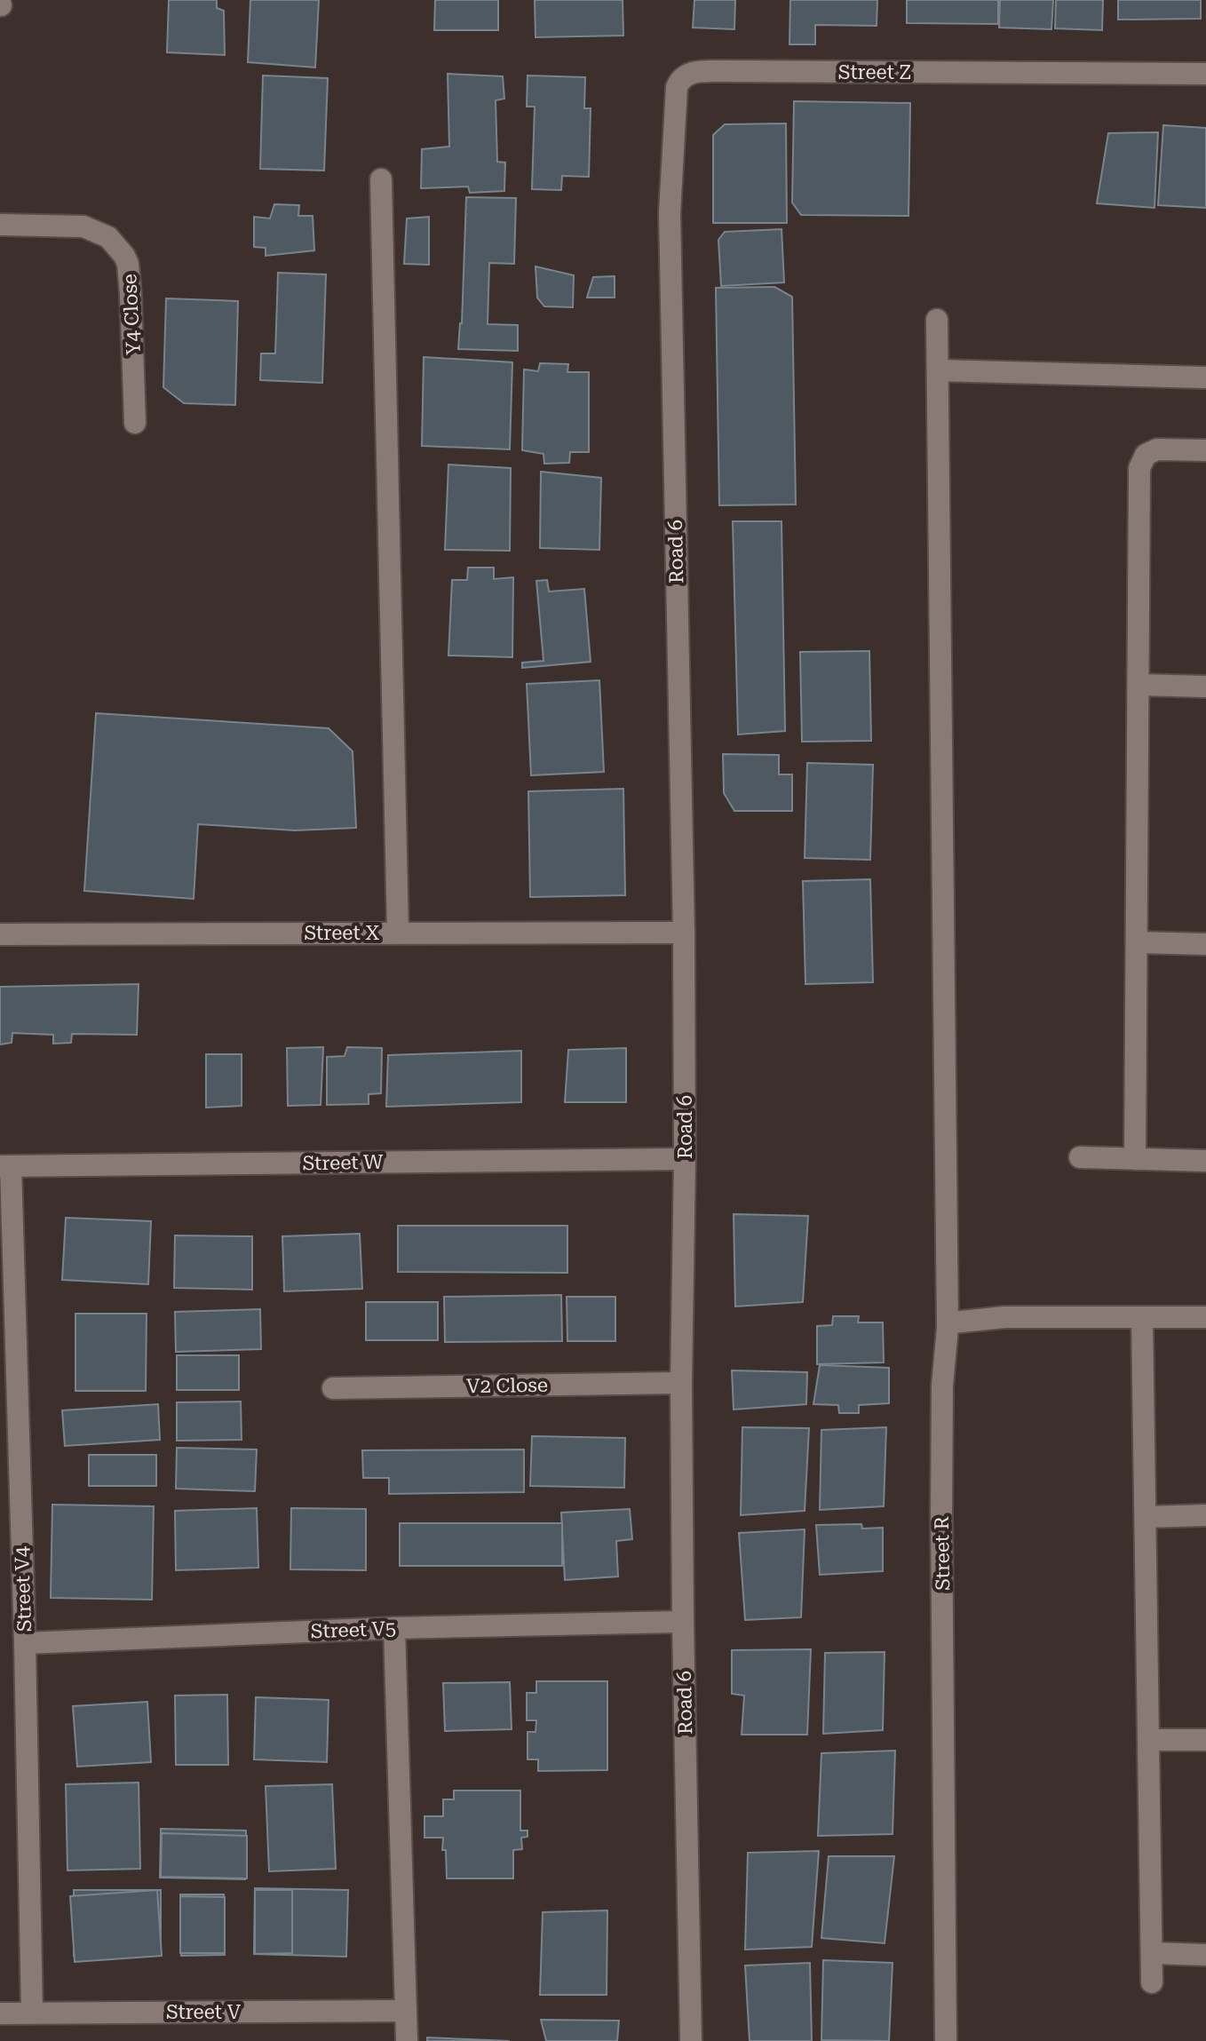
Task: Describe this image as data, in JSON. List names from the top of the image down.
{
  "streets": {
    "street": [
      "Street Z",
      "Y4 Close",
      "Road 6",
      "Street X",
      "Street W",
      "V2 Close",
      "Street R",
      "Street V4",
      "Street V5",
      "Street V"
    ]
  },
  "crossings": [
    ["Street Z", "Road 6"],
    ["Road 6", "Street X"],
    ["Road 6", "Street W"],
    ["Road 6", "V2 Close"],
    ["Road 6", "Street V5"],
    ["Street W", "Street V4"],
    ["Street V4", "Street V5"],
    ["Street V4", "Street V"]
  ]
}
